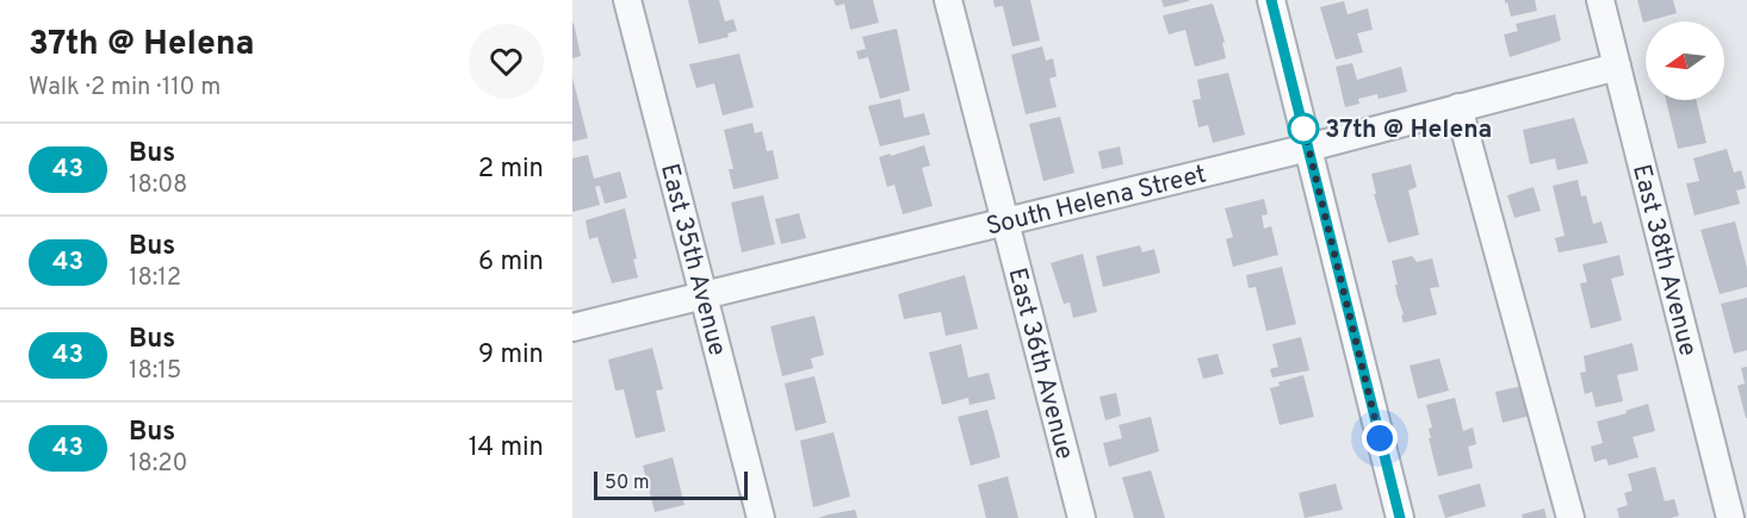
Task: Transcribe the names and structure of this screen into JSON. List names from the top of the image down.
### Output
{
  "streets": {
    "street": [
      "South Helena Street",
      "East 35th Avenue",
      "East 38th Avenue",
      "East 36th Avenue"
    ]
  },
  "crossings": [
    ["South Helena Street", "East 35th Avenue"],
    ["South Helena Street", "East 38th Avenue"],
    ["South Helena Street", "East 36th Avenue"]
  ],
  "places": ["37th @ Helena"],
  "lines": ["bus line 43"],
  "scale_bar": "50 m",
  "north": "left",
  "page": {
    "heading": ["37th @ Helena", "Walk · 2 min · 110 m"],
    "list": [
      {
        "mark": "43",
        "name": "Bus",
        "note": "18:08",
        "value": "2 min"
      },
      {
        "mark": "43",
        "name": "Bus",
        "note": "18:12",
        "value": "6 min"
      },
      {
        "mark": "43",
        "name": "Bus",
        "note": "18:15",
        "value": "9 min"
      },
      {
        "mark": "43",
        "name": "Bus",
        "note": "18:20",
        "value": "14 min"
      }
    ],
    "scale": "50 m"
  }
}
